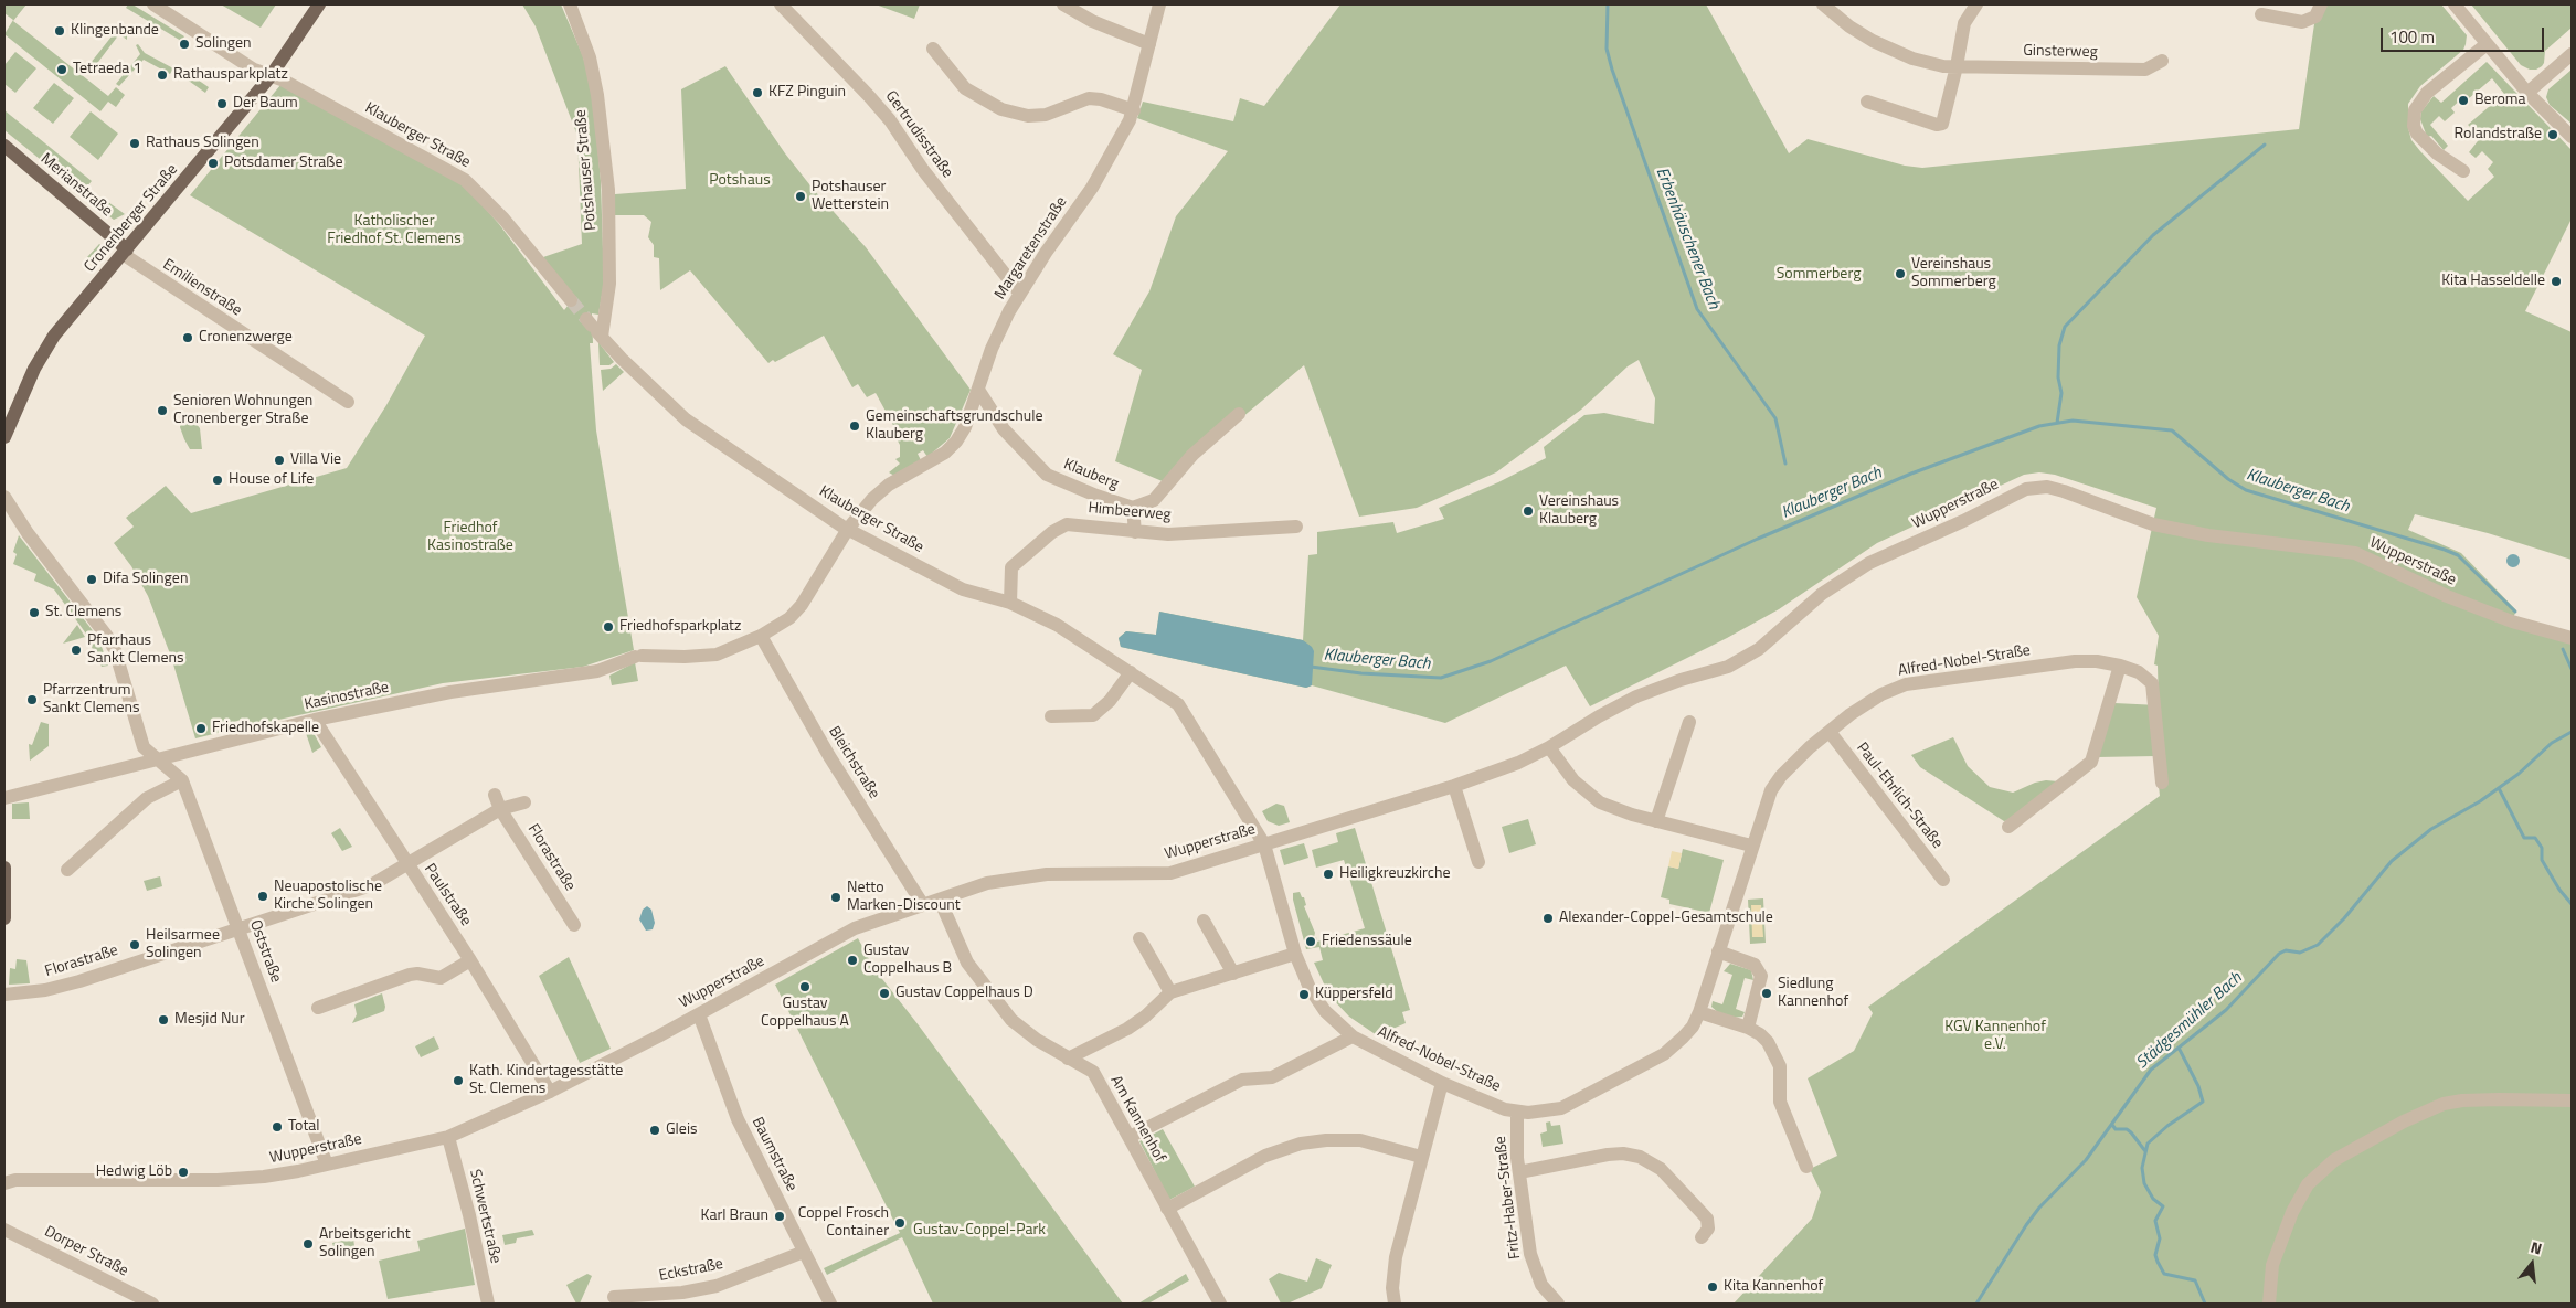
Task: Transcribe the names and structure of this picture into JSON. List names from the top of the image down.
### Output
{
  "streets": {
    "main road": ["Merianstraße", "Cronenberger Straße"],
    "street": [
      "Ginsterweg",
      "Gertrudisstraße",
      "Klauberger Straße",
      "Potshauser Straße",
      "Margaretenstraße",
      "Emilienstraße",
      "Klauberg",
      "Wupperstraße",
      "Himbeerweg",
      "Alfred-Nobel-Straße",
      "Kasinostraße",
      "Bleichstraße",
      "Paul-Ehrlich-Straße",
      "Florastraße",
      "Paulstraße",
      "Oststraße",
      "Am Kannenhof",
      "Baumstraße",
      "Fritz-Haber-Straße",
      "Schwertstraße",
      "Dorper Straße",
      "Eckstraße"
    ]
  },
  "crossings": [
    ["Gertrudisstraße", "Margaretenstraße"],
    ["Klauberger Straße", "Potshauser Straße"],
    ["Klauberger Straße", "Cronenberger Straße"],
    ["Klauberger Straße", "Margaretenstraße"],
    ["Klauberger Straße", "Wupperstraße"],
    ["Klauberger Straße", "Himbeerweg"],
    ["Klauberger Straße", "Alfred-Nobel-Straße"],
    ["Klauberger Straße", "Kasinostraße"],
    ["Merianstraße", "Cronenberger Straße"],
    ["Merianstraße", "Emilienstraße"],
    ["Cronenberger Straße", "Emilienstraße"],
    ["Margaretenstraße", "Klauberg"],
    ["Margaretenstraße", "Kasinostraße"],
    ["Wupperstraße", "Alfred-Nobel-Straße"],
    ["Wupperstraße", "Bleichstraße"],
    ["Wupperstraße", "Paulstraße"],
    ["Wupperstraße", "Oststraße"],
    ["Wupperstraße", "Am Kannenhof"],
    ["Wupperstraße", "Baumstraße"],
    ["Wupperstraße", "Schwertstraße"],
    ["Alfred-Nobel-Straße", "Paul-Ehrlich-Straße"],
    ["Alfred-Nobel-Straße", "Fritz-Haber-Straße"],
    ["Kasinostraße", "Bleichstraße"],
    ["Kasinostraße", "Paulstraße"],
    ["Florastraße", "Paulstraße"],
    ["Florastraße", "Oststraße"],
    ["Baumstraße", "Eckstraße"]
  ],
  "water": ["Erbenhäuschener Bach", "Klauberger Bach", "Städgesmühler Bach"],
  "parks": [
    "Potshaus",
    "Katholischer Friedhof St. Clemens",
    "Sommerberg",
    "Friedhof Kasinostraße",
    "KGV Kannenhof e.V.",
    "Gustav-Coppel-Park"
  ],
  "places": [
    "Klingenbande",
    "Solingen",
    "Tetraeda 1",
    "Rathausparkplatz",
    "KFZ Pinguin",
    "Beroma",
    "Der Baum",
    "Rolandstraße",
    "Rathaus Solingen",
    "Potsdamer Straße",
    "Potshauser Wetterstein",
    "Vereinshaus Sommerberg",
    "Kita Hasseldelle",
    "Cronenzwerge",
    "Senioren Wohnungen Cronenberger Straße",
    "Gemeinschaftsgrundschule Klauberg",
    "Villa Vie",
    "House of Life",
    "Vereinshaus Klauberg",
    "Difa Solingen",
    "St. Clemens",
    "Friedhofsparkplatz",
    "Pfarrhaus Sankt Clemens",
    "Pfarrzentrum Sankt Clemens",
    "Friedhofskapelle",
    "Heiligkreuzkirche",
    "Neuapostolische Kirche Solingen",
    "Netto Marken-Discount",
    "Alexander-Coppel-Gesamtschule",
    "Friedenssäule",
    "Heilsarmee Solingen",
    "Gustav Coppelhaus B",
    "Gustav Coppelhaus A",
    "Gustav Coppelhaus D",
    "Siedlung Kannenhof",
    "Küppersfeld",
    "Mesjid Nur",
    "Kath. Kindertagesstätte St. Clemens",
    "Total",
    "Gleis",
    "Hedwig Löb",
    "Karl Braun",
    "Coppel Frosch Container",
    "Arbeitsgericht Solingen",
    "Kita Kannenhof"
  ],
  "scale_bar": "100 m",
  "north": "top"
}
